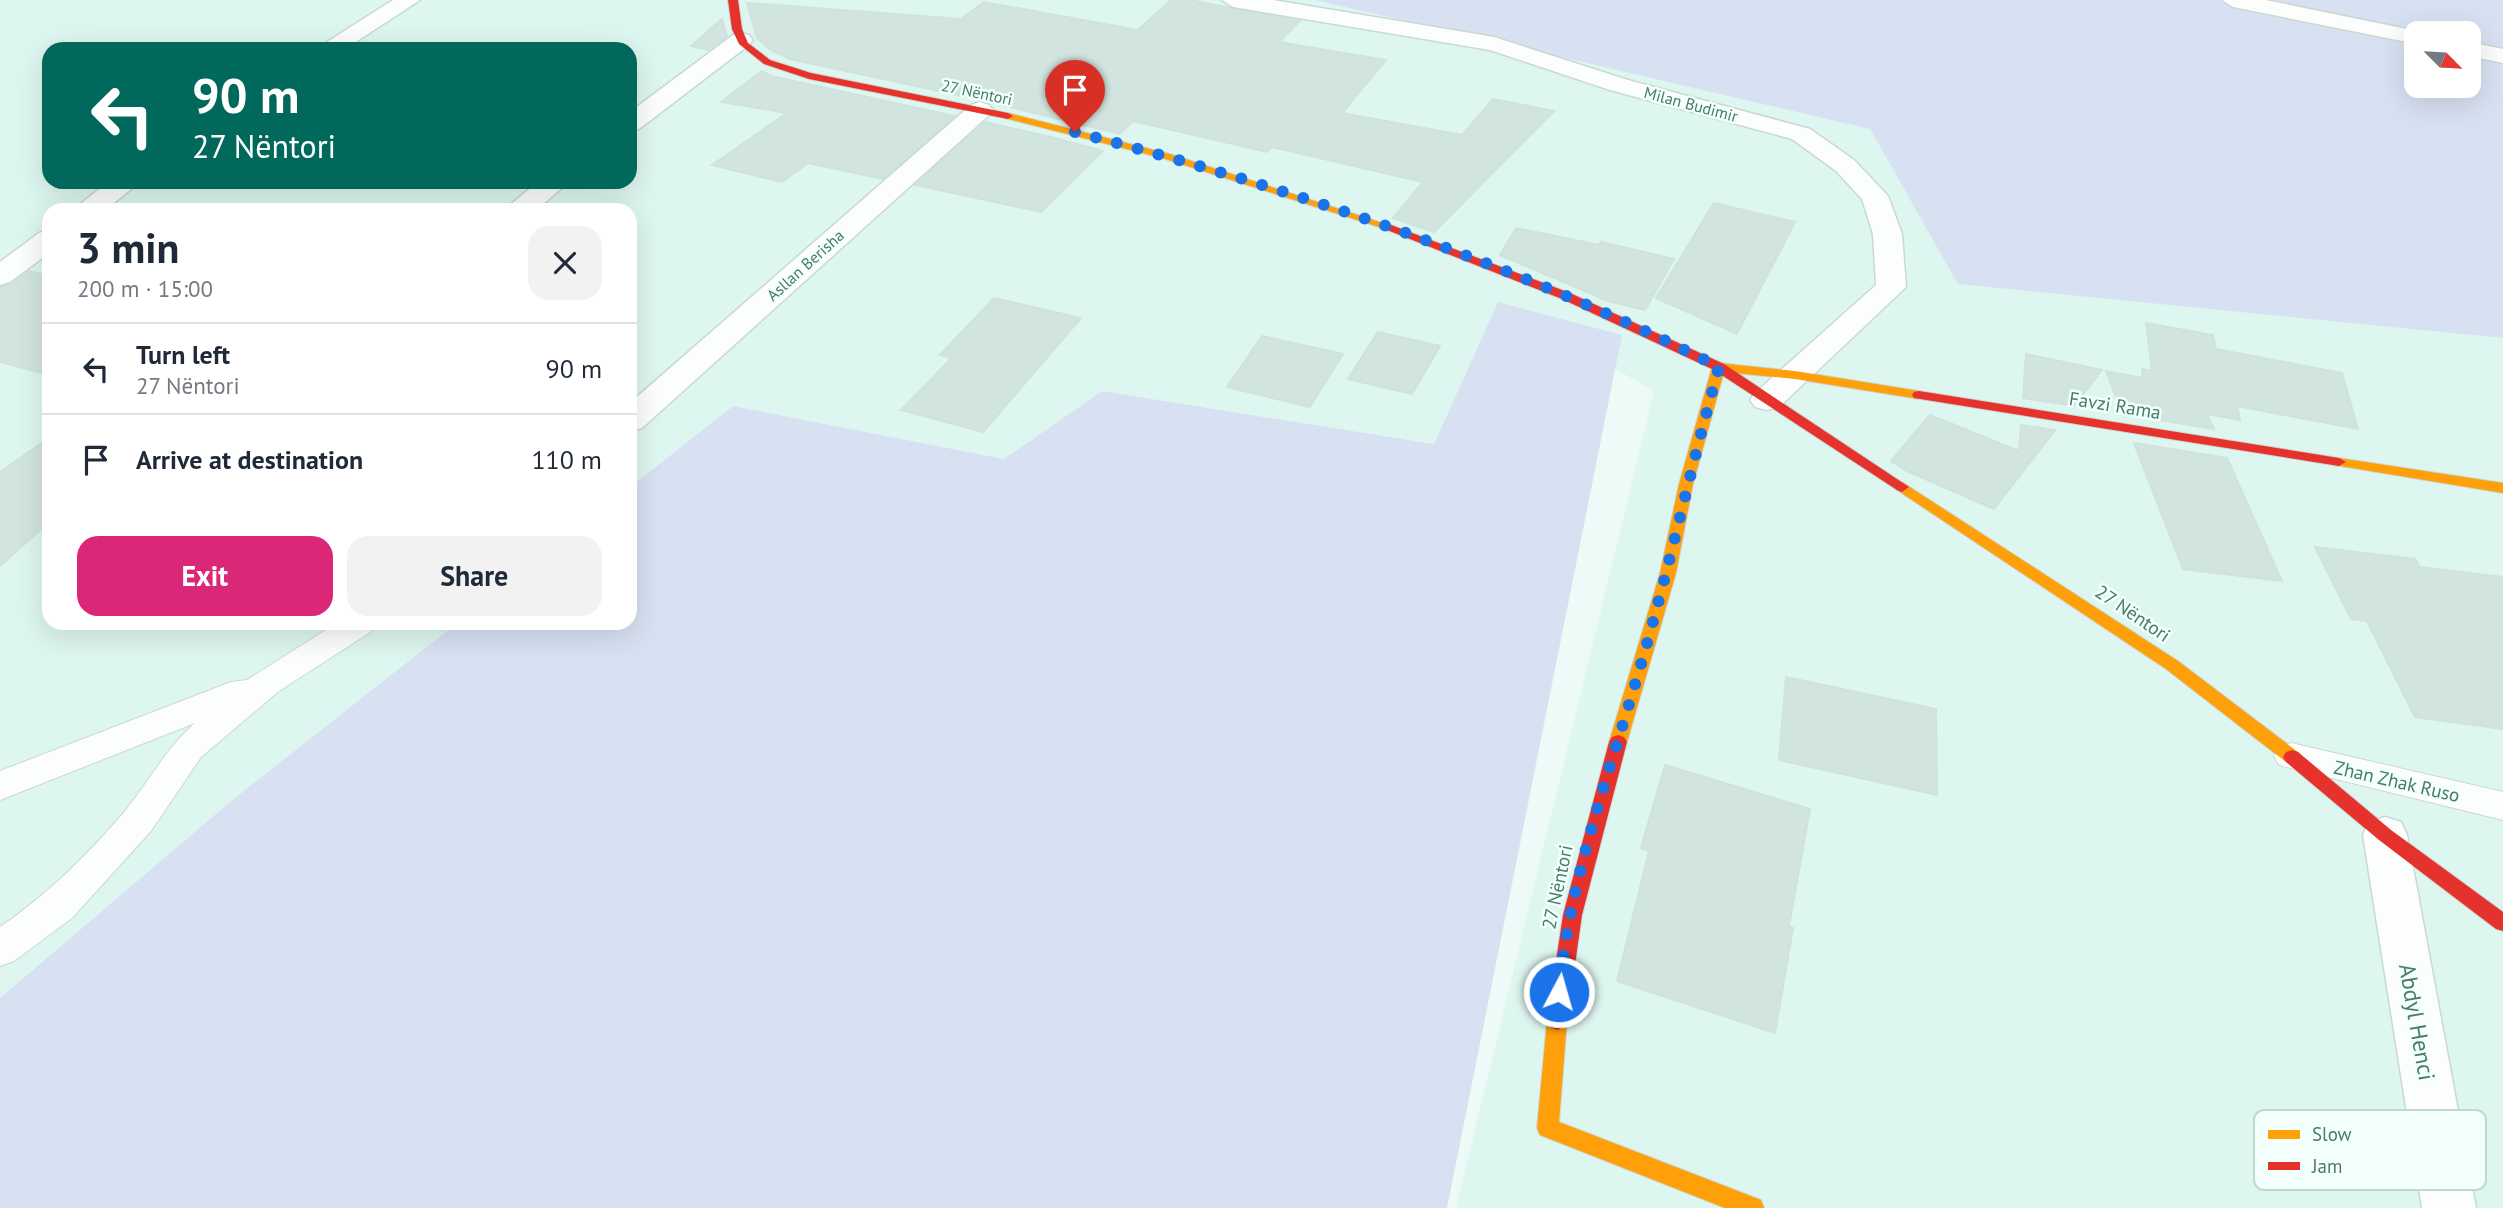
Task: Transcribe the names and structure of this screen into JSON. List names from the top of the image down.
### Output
{
  "streets": {
    "street": [
      "27 Nëntori",
      "Milan Budimir",
      "Asllan Berisha",
      "Favzi Rama",
      "Abdyl Henci"
    ],
    "lane": ["Zhan Zhak Ruso"]
  },
  "crossings": [
    ["27 Nëntori", "Milan Budimir"],
    ["27 Nëntori", "Asllan Berisha"],
    ["27 Nëntori", "Favzi Rama"],
    ["27 Nëntori", "Zhan Zhak Ruso"],
    ["27 Nëntori", "Abdyl Henci"],
    ["Milan Budimir", "Favzi Rama"]
  ],
  "legend": ["Slow", "Jam"],
  "north": "bottom right",
  "page": {
    "turn": ["90 m", "27 Nëntori"],
    "heading": ["3 min", "200 m · 15:00"],
    "list": [
      {
        "name": "Turn left",
        "note": "27 Nëntori",
        "value": "90 m"
      },
      {
        "name": "Arrive at destination",
        "value": "110 m"
      }
    ],
    "buttons": ["Exit", "Share"]
  }
}
